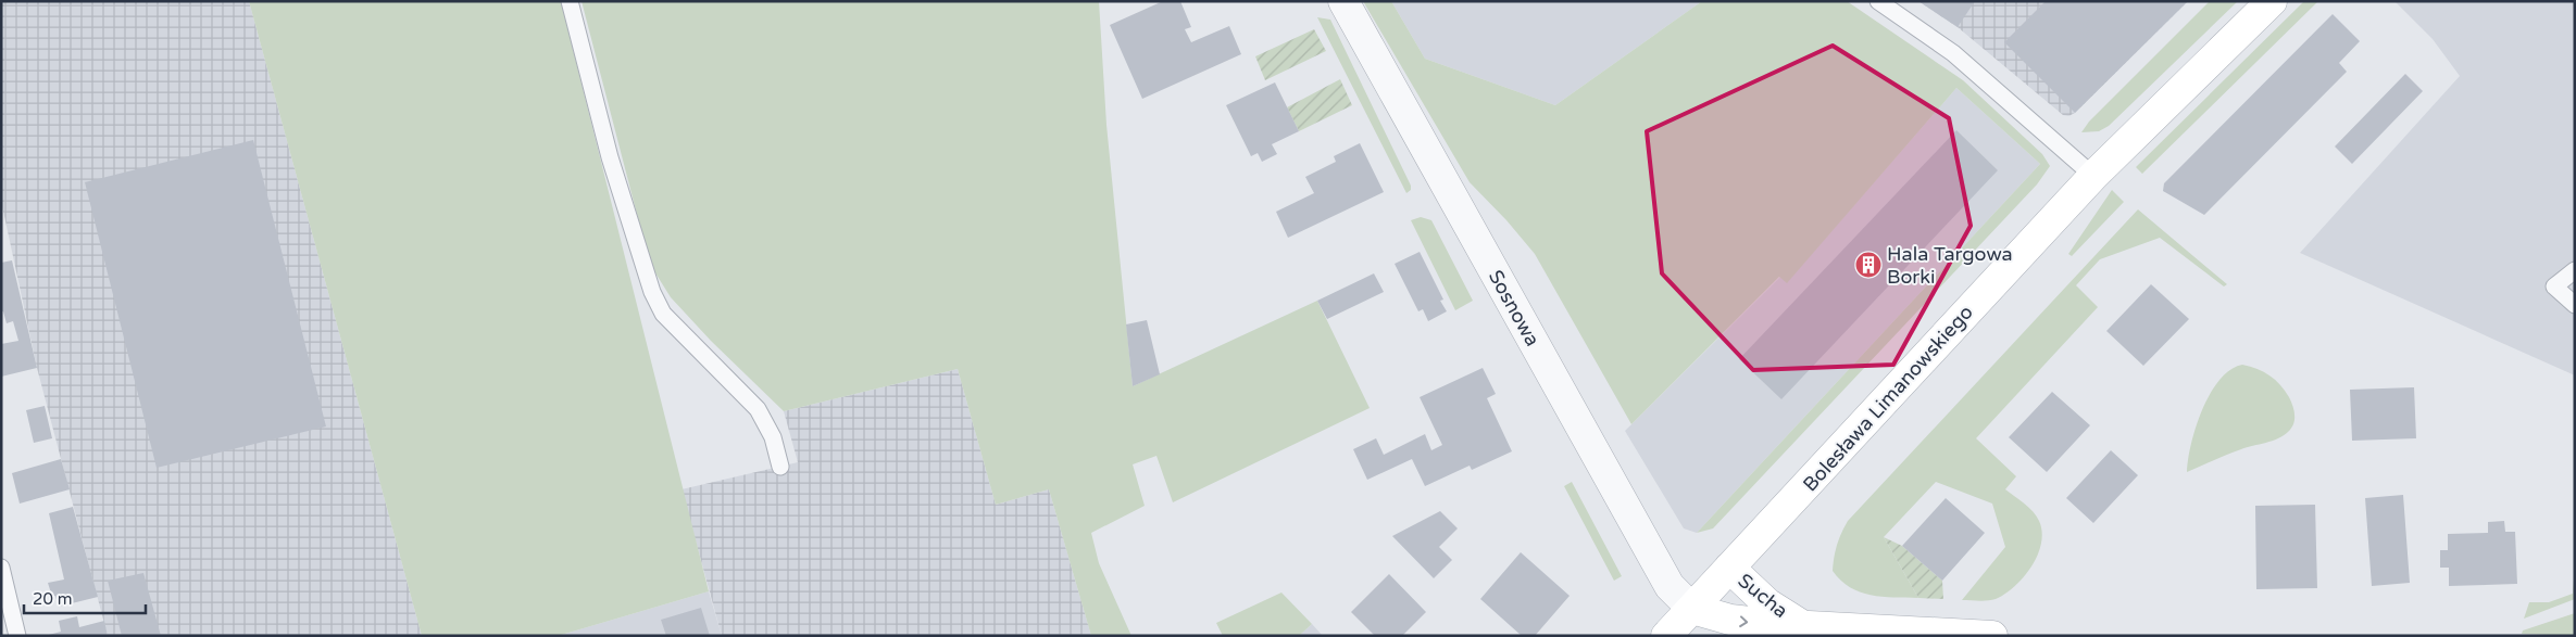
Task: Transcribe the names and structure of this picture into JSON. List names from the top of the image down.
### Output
{
  "streets": {
    "street": ["Sosnowa", "Bolesława Limanowskiego", "Sucha"]
  },
  "crossings": [
    ["Sosnowa", "Bolesława Limanowskiego"],
    ["Bolesława Limanowskiego", "Sucha"]
  ],
  "places": {
    "building": ["Hala Targowa Borki"]
  },
  "scale_bar": "20 m"
}
